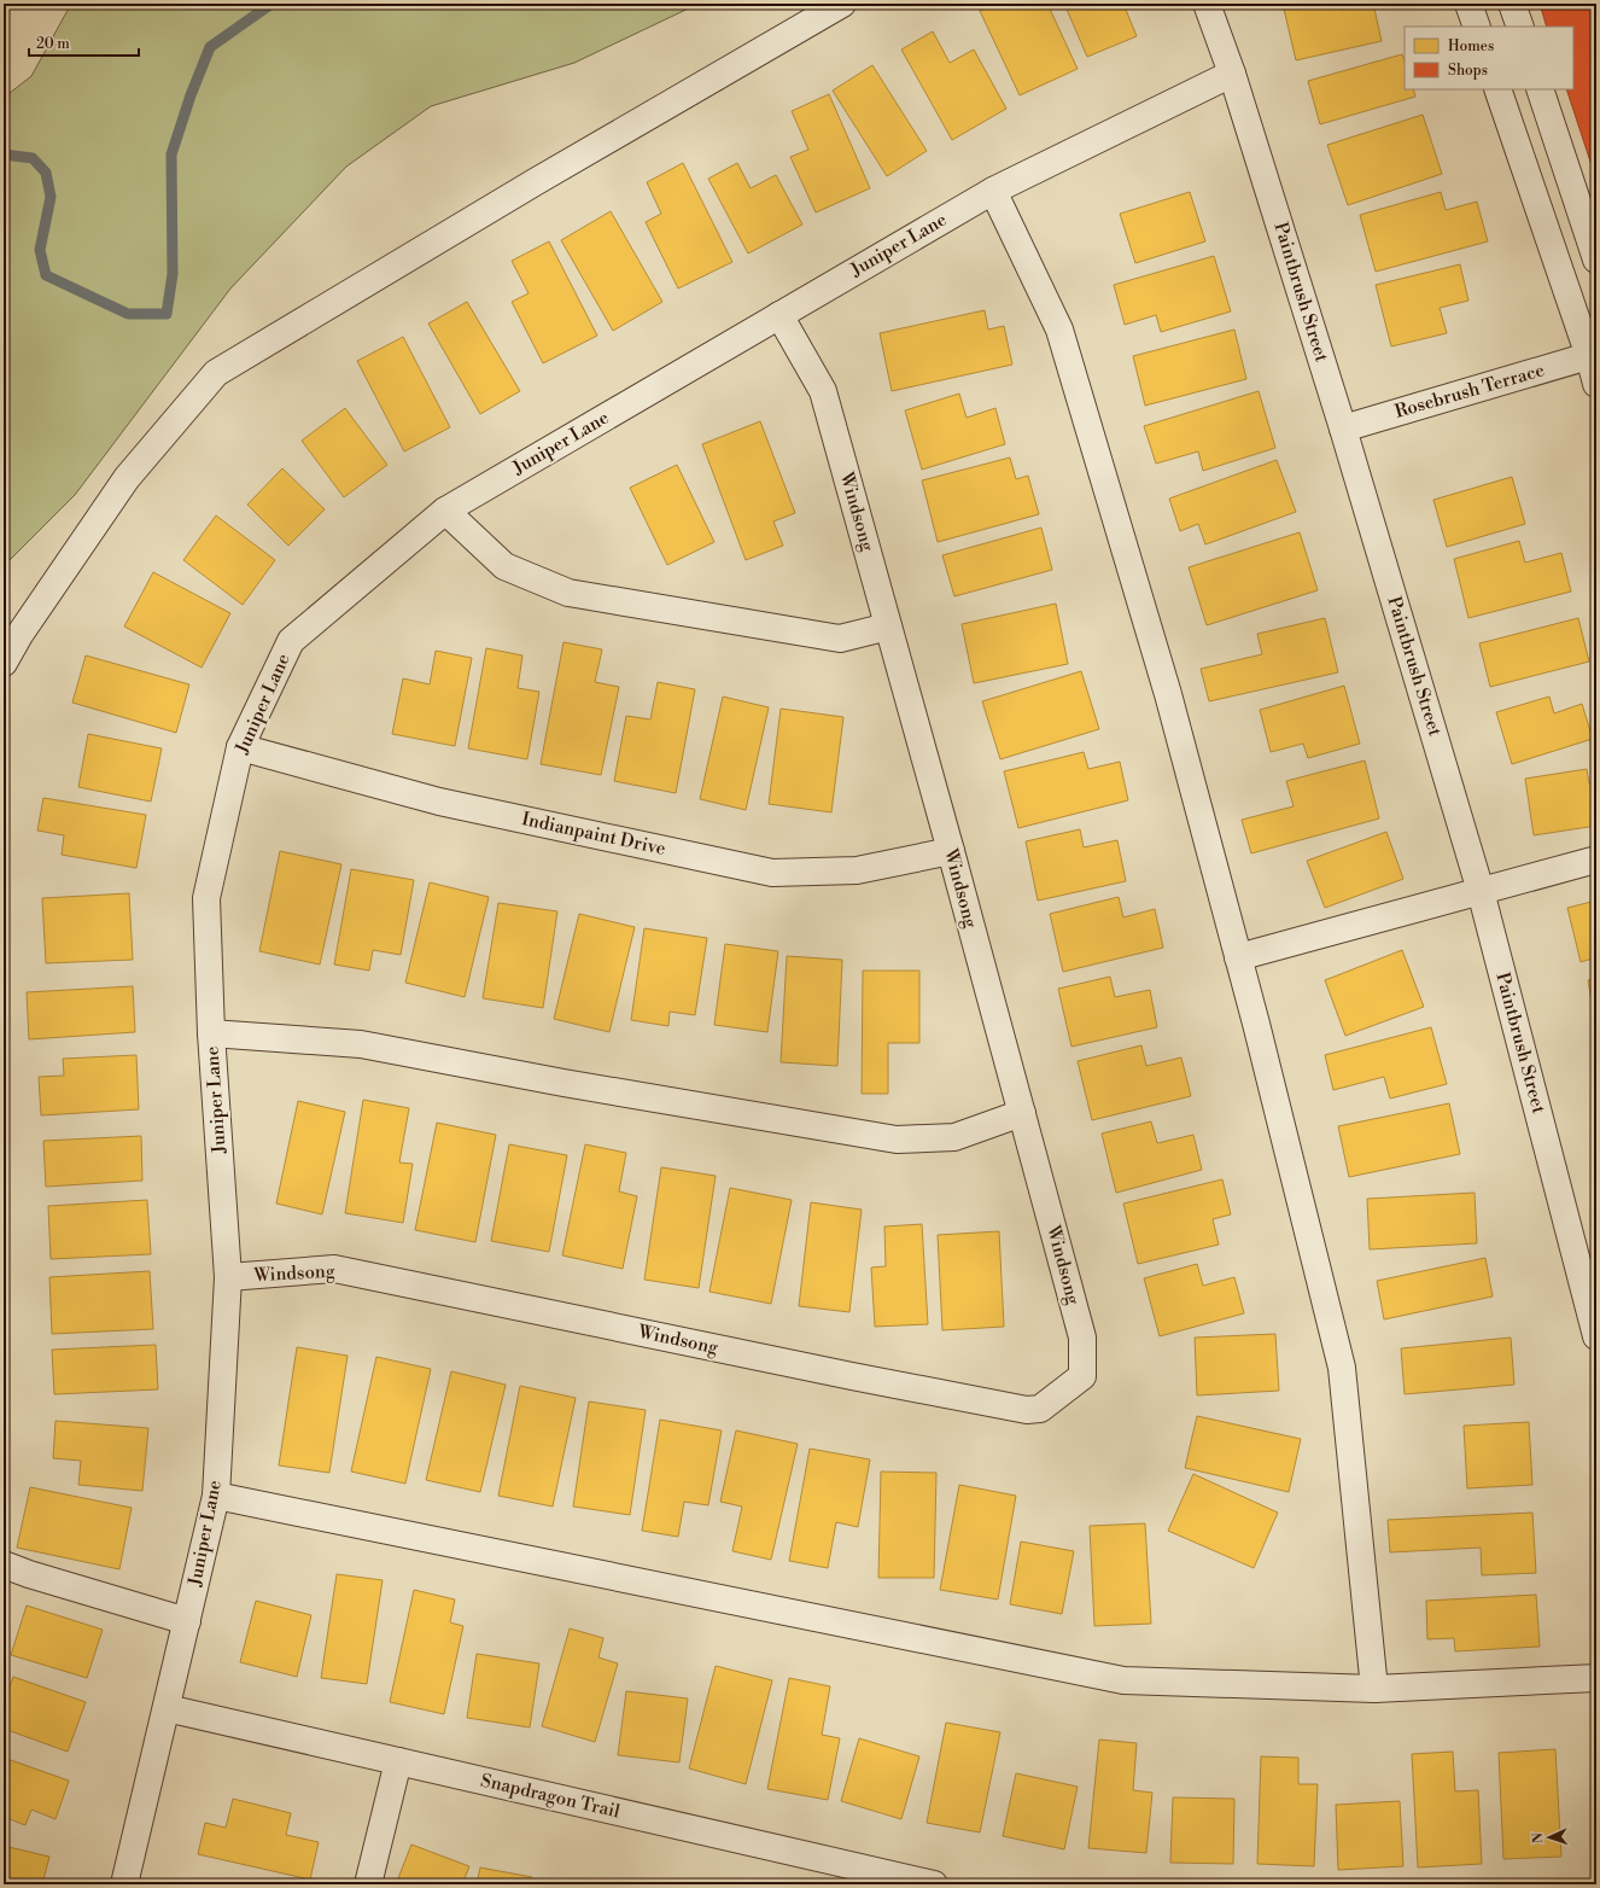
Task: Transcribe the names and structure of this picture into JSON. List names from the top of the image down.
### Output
{
  "streets": {
    "street": [
      "Juniper Lane",
      "Paintbrush Street",
      "Rosebrush Terrace",
      "Windsong",
      "Indianpaint Drive",
      "Snapdragon Trail"
    ]
  },
  "crossings": [
    ["Juniper Lane", "Paintbrush Street"],
    ["Juniper Lane", "Windsong"],
    ["Juniper Lane", "Indianpaint Drive"],
    ["Juniper Lane", "Snapdragon Trail"],
    ["Paintbrush Street", "Rosebrush Terrace"],
    ["Windsong", "Indianpaint Drive"]
  ],
  "legend": ["Homes", "Shops"],
  "scale_bar": "20 m",
  "north": "left"
}
